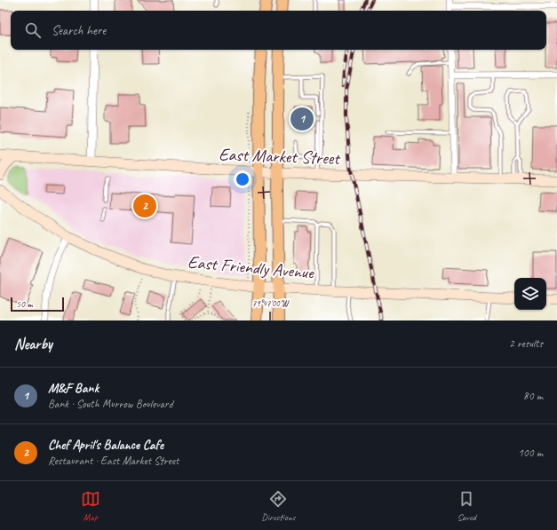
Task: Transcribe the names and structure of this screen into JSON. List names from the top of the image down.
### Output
{
  "streets": {
    "main road": ["East Market Street", "East Friendly Avenue"]
  },
  "scale_bar": "50 m",
  "page": {
    "search": "Search here",
    "pins": ["1", "2"],
    "scale": "50 m",
    "heading": ["Nearby", "2 results"],
    "list": [
      {
        "mark": "1",
        "name": "M&F Bank",
        "note": "Bank · South Murrow Boulevard",
        "value": "80 m"
      },
      {
        "mark": "2",
        "name": "Chef April's Balance Cafe",
        "note": "Restaurant · East Market Street",
        "value": "100 m"
      }
    ],
    "nav": ["Map", "Directions", "Saved"]
  },
  "coordinates": ["79°47'00\"W"]
}
